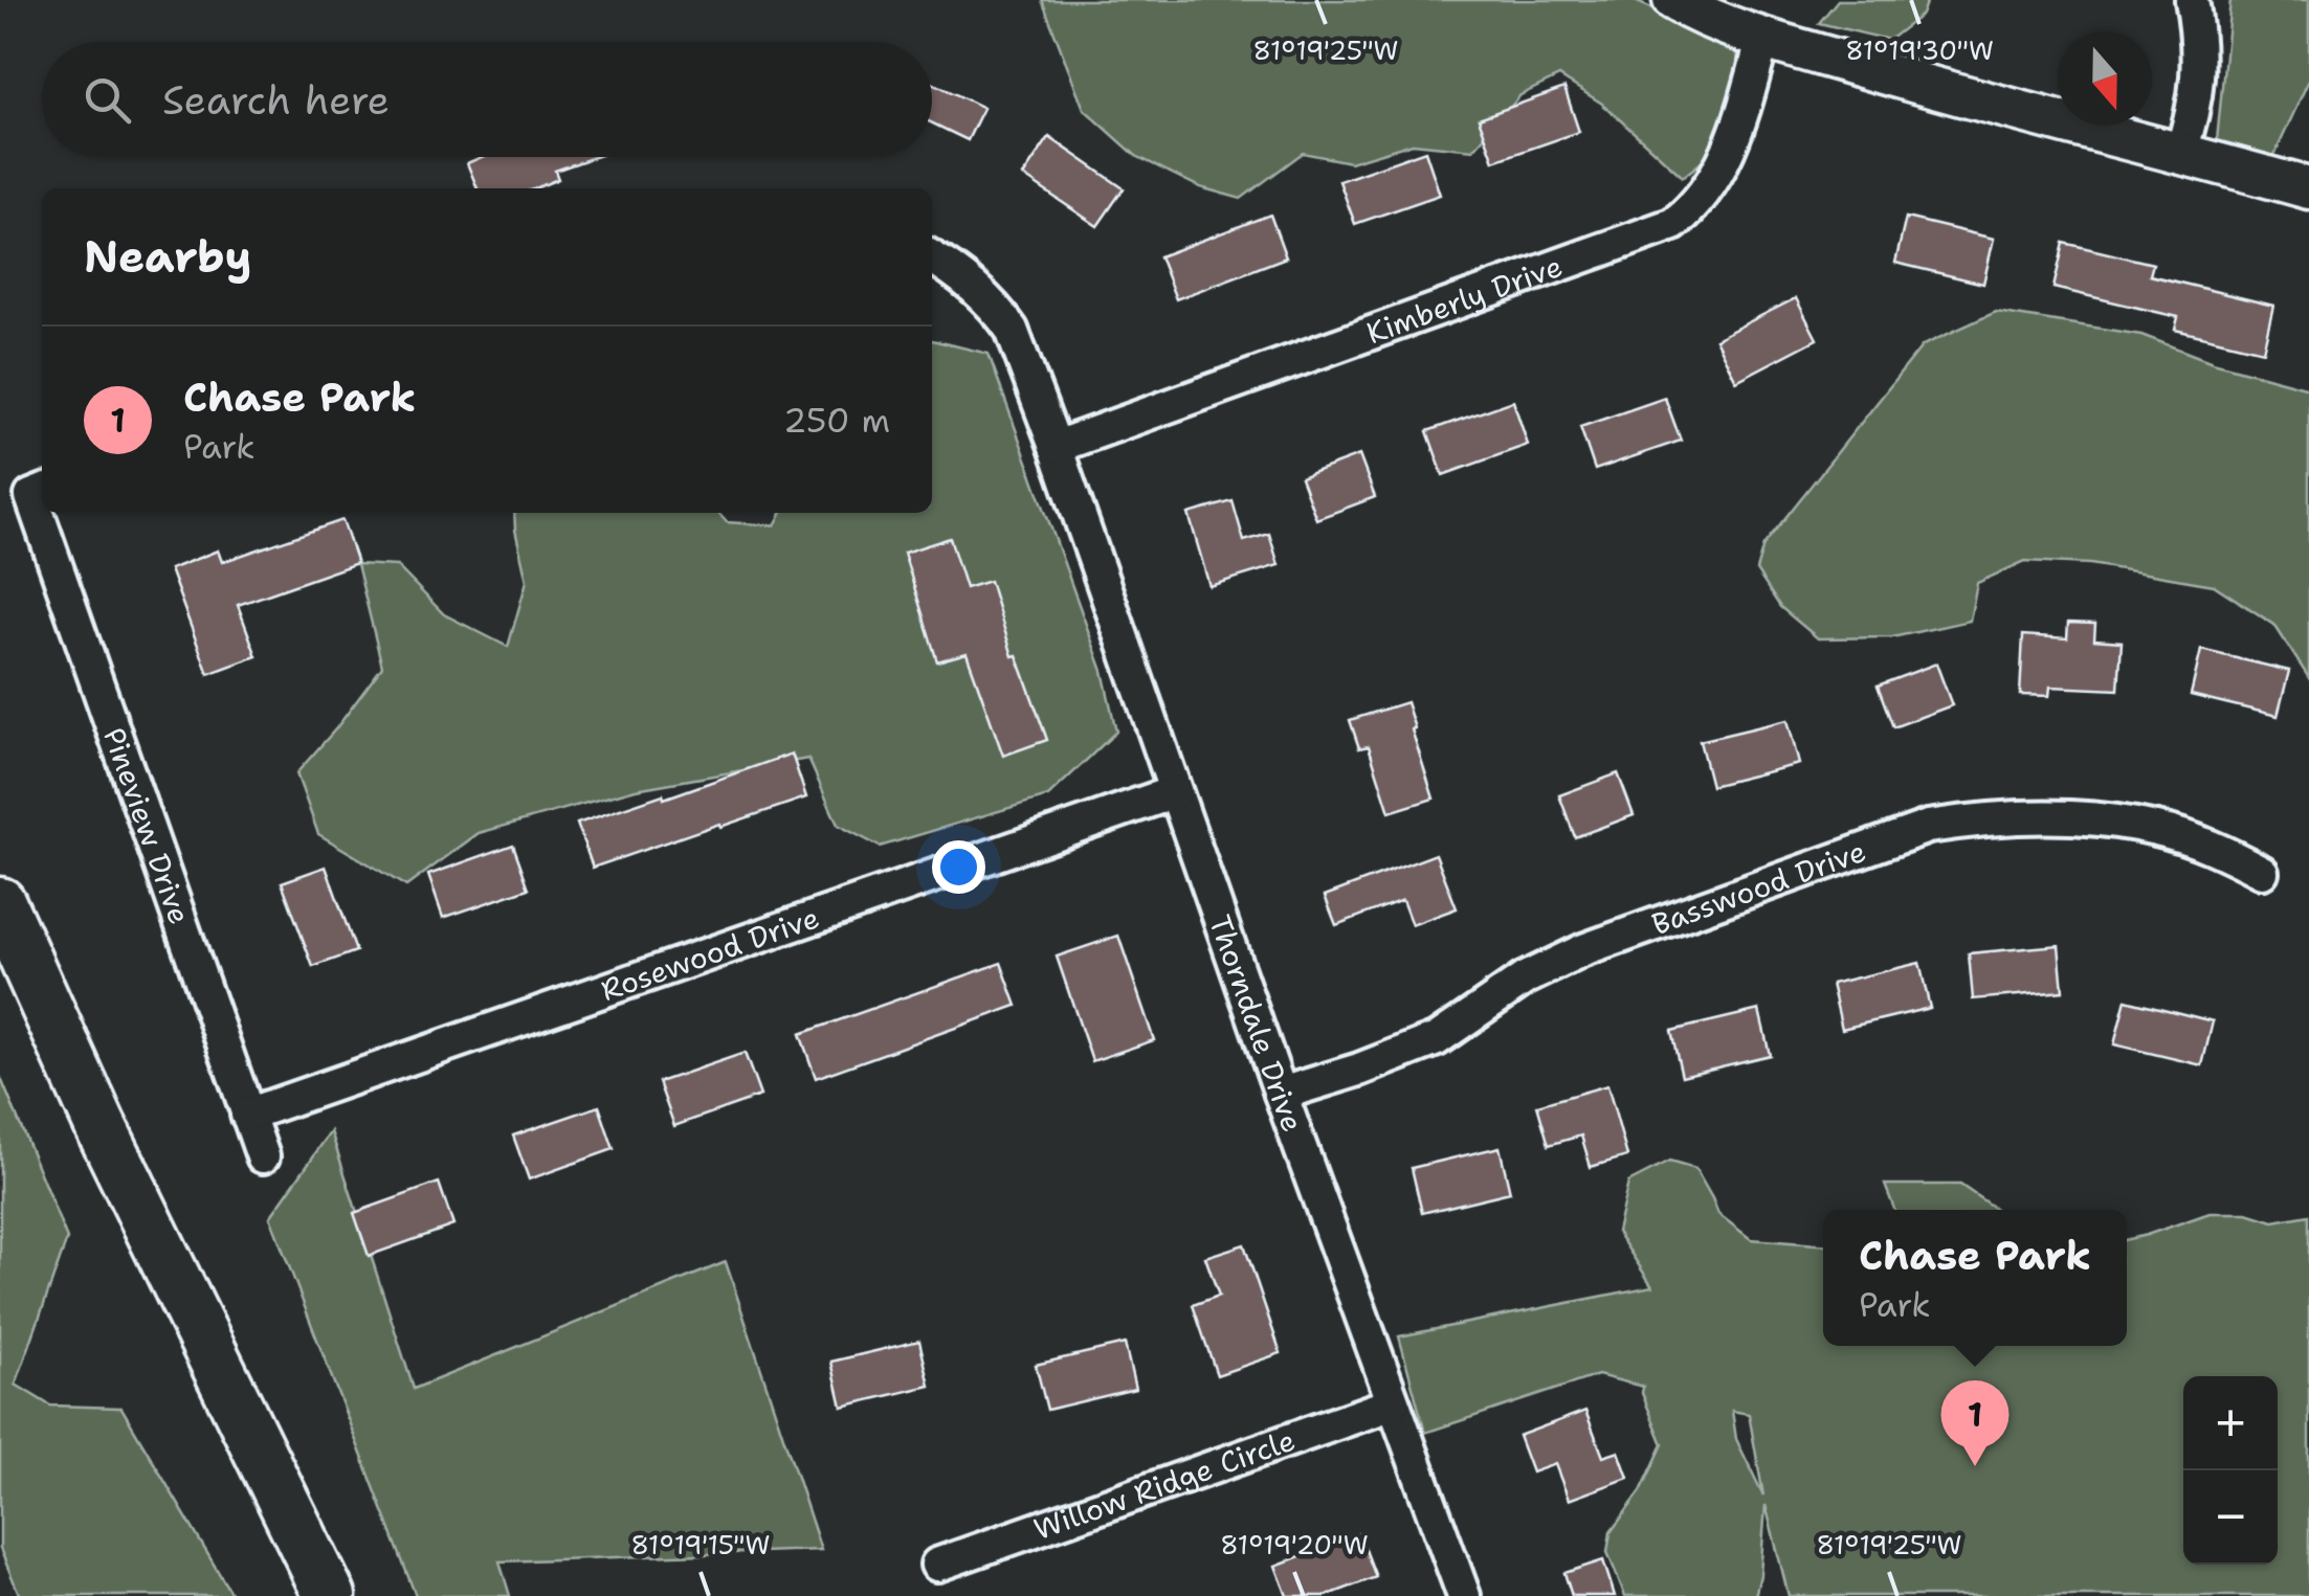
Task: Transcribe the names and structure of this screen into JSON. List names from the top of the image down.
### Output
{
  "streets": {
    "street": [
      "Kimberly Drive",
      "Pineview Drive",
      "Basswood Drive",
      "Rosewood Drive",
      "Thorndale Drive",
      "Willow Ridge Circle"
    ]
  },
  "crossings": [
    ["Kimberly Drive", "Thorndale Drive"],
    ["Pineview Drive", "Rosewood Drive"],
    ["Basswood Drive", "Thorndale Drive"],
    ["Rosewood Drive", "Thorndale Drive"],
    ["Thorndale Drive", "Willow Ridge Circle"]
  ],
  "north": "bottom",
  "page": {
    "search": "Search here",
    "heading": "Nearby",
    "list": [
      {
        "mark": "1",
        "name": "Chase Park",
        "note": "Park",
        "value": "250 m"
      }
    ],
    "popup": ["Chase Park", "Park"],
    "map_buttons": ["+", "−"],
    "pins": "1"
  },
  "coordinates": [
    "81°19'25\"W",
    "81°19'30\"W",
    "81°19'15\"W",
    "81°19'20\"W"
  ]
}
